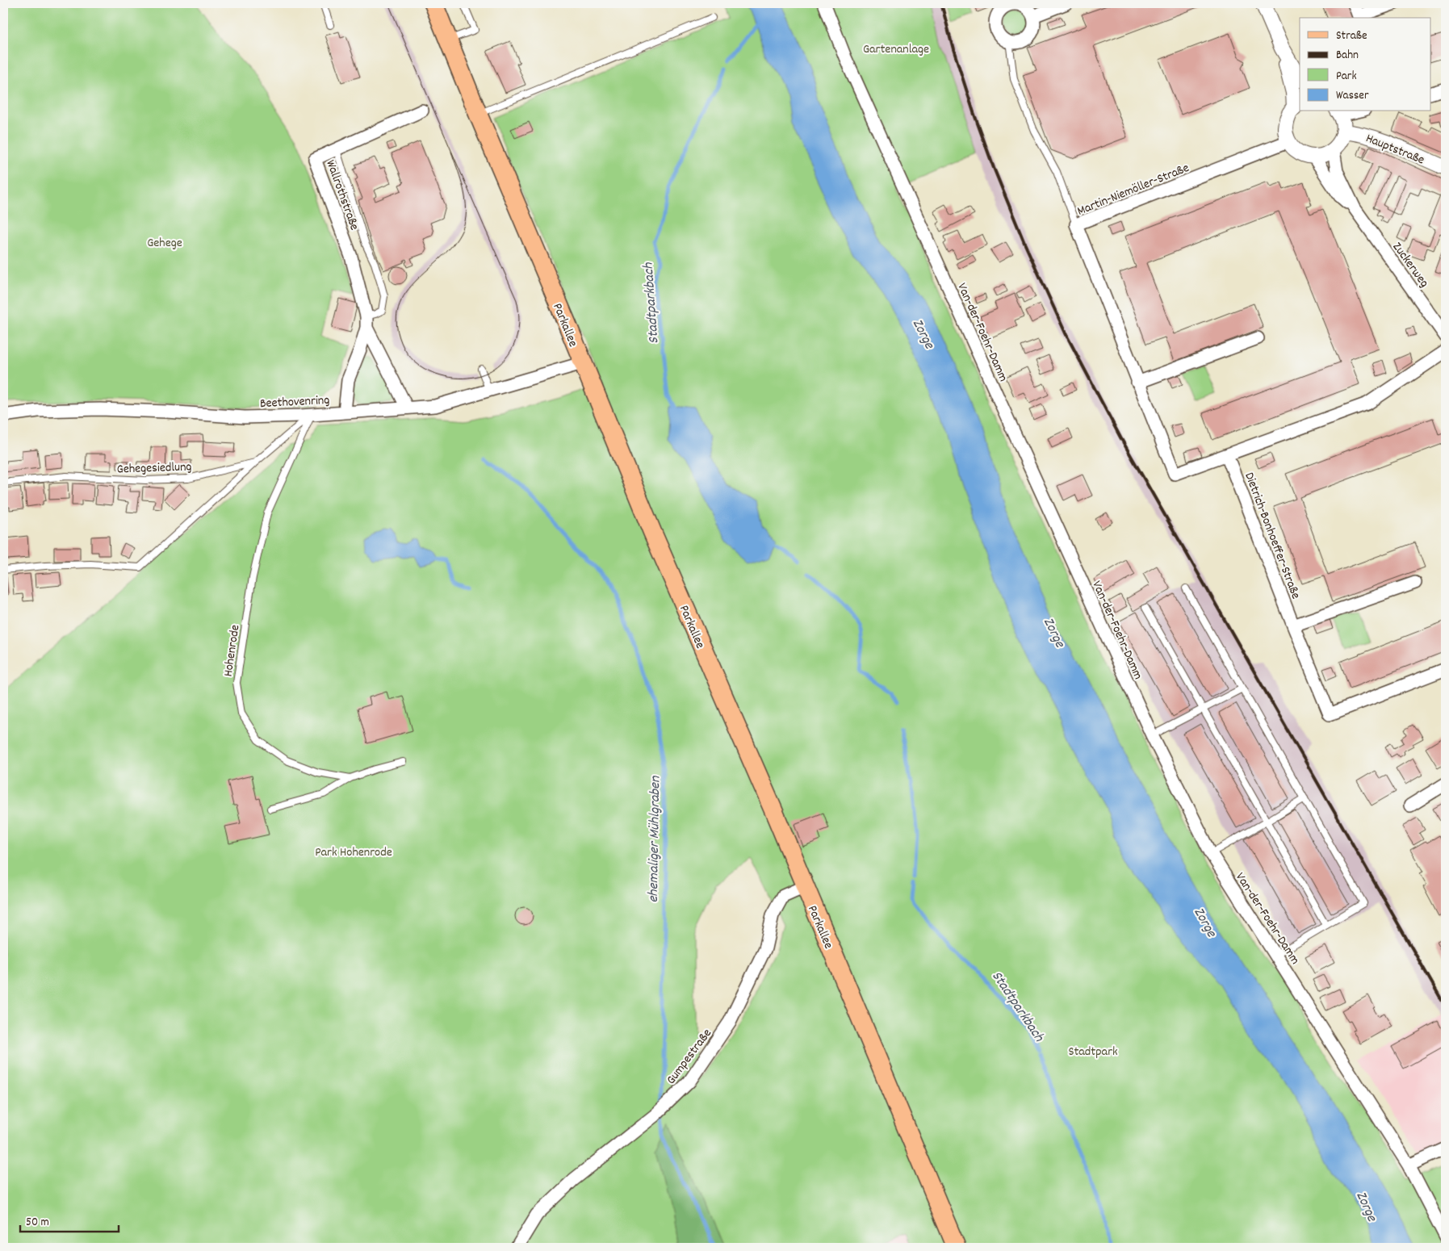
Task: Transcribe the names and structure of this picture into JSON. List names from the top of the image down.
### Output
{
  "streets": {
    "main road": ["Parkallee"],
    "street": [
      "Hauptstraße",
      "Martin-Niemöller-Straße",
      "Wallrothstraße",
      "Zuckerweg",
      "Van-der-Foehr-Damm",
      "Beethovenring",
      "Dietrich-Bonhoeffer-Straße",
      "Gumpestraße"
    ],
    "lane": ["Gehegesiedlung", "Hohenrode"]
  },
  "crossings": [
    ["Martin-Niemöller-Straße", "Dietrich-Bonhoeffer-Straße"],
    ["Wallrothstraße", "Beethovenring"],
    ["Parkallee", "Beethovenring"],
    ["Parkallee", "Gumpestraße"],
    ["Beethovenring", "Gehegesiedlung"],
    ["Beethovenring", "Hohenrode"],
    ["Gehegesiedlung", "Hohenrode"]
  ],
  "water": ["Stadtparkbach", "Zorge", "ehemaliger Mühlgraben"],
  "parks": [
    "Gartenanlage",
    "Gehege",
    "Park Hohenrode",
    "Stadtpark"
  ],
  "legend": [
    "Straße",
    "Bahn",
    "Park",
    "Wasser"
  ],
  "scale_bar": "50 m"
}
